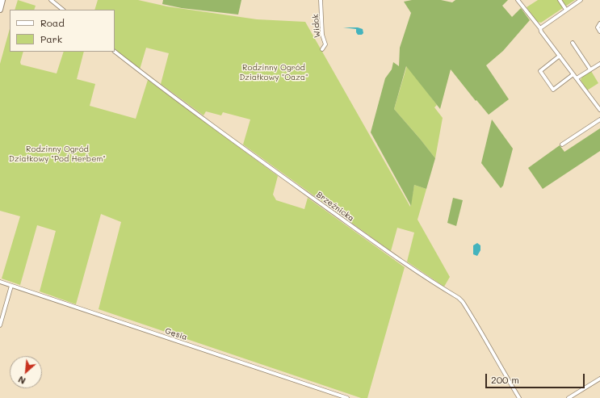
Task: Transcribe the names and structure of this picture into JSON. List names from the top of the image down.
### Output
{
  "streets": {
    "street": ["Widok", "Brzeźnicka", "Gęsia"]
  },
  "parks": ["Rodzinny Ogród Działkowy \"Oaza\"", "Rodzinny Ogród Działkowy \"Pod Herbem\""],
  "legend": ["Road", "Park"],
  "scale_bar": "200 m",
  "north": "bottom left"
}
